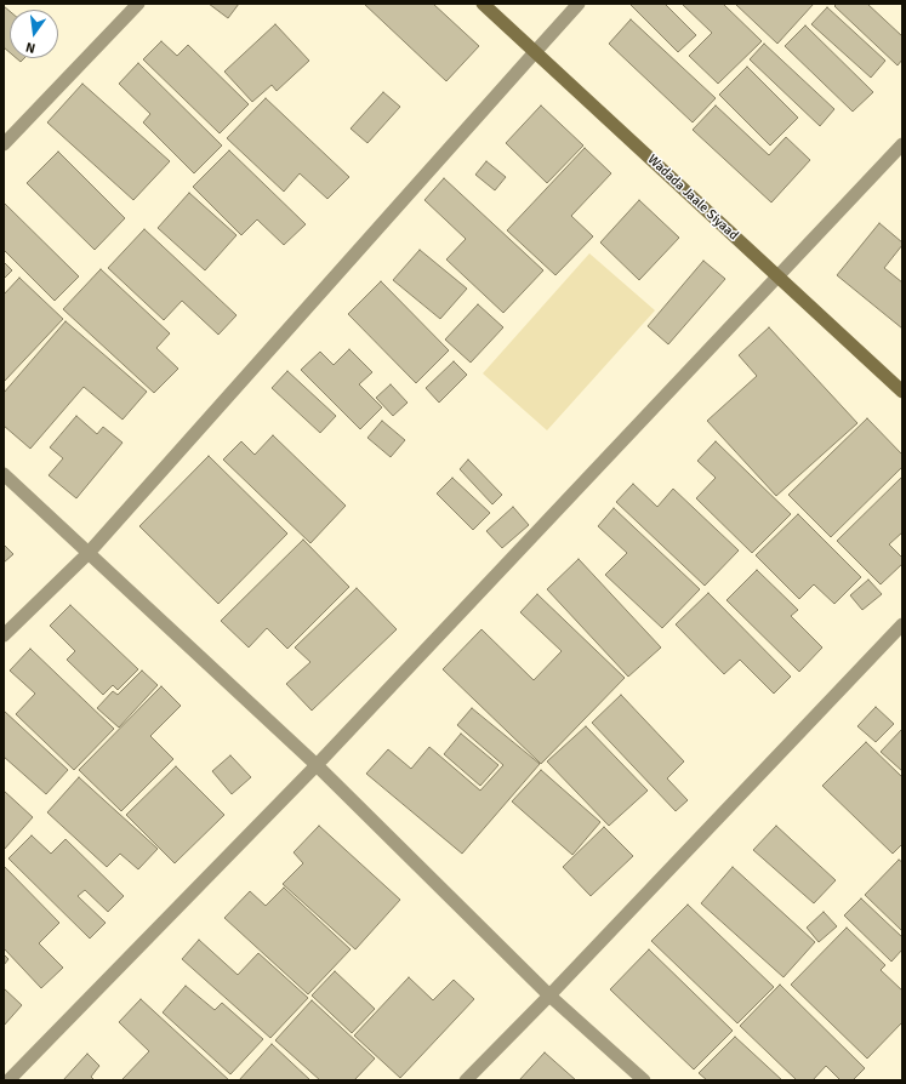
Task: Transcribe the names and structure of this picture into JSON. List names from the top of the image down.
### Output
{
  "streets": {
    "main road": ["Wadada Jaale Siyaad"]
  },
  "north": "bottom"
}
